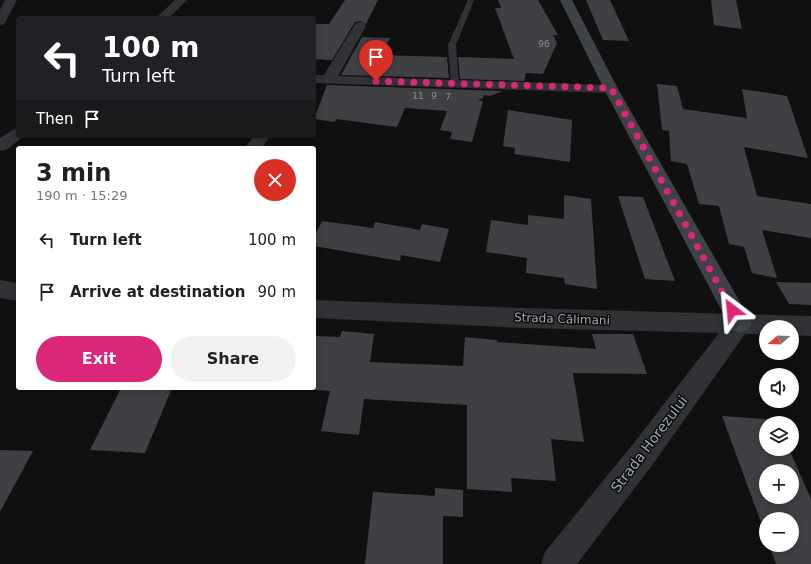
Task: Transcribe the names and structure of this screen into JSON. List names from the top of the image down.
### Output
{
  "streets": {
    "street": ["Strada Călimani", "Strada Horezului"]
  },
  "crossings": [
    ["Strada Călimani", "Strada Horezului"]
  ],
  "house_numbers": [
    "96",
    "11",
    "9",
    "7"
  ],
  "north": "left",
  "page": {
    "turn": ["100 m", "Turn left"],
    "then": "Then",
    "heading": ["3 min", "190 m · 15:29"],
    "list": [
      {
        "name": "Turn left",
        "value": "100 m"
      },
      {
        "name": "Arrive at destination",
        "value": "90 m"
      }
    ],
    "map_buttons": ["+", "−"],
    "buttons": ["Exit", "Share"]
  }
}
